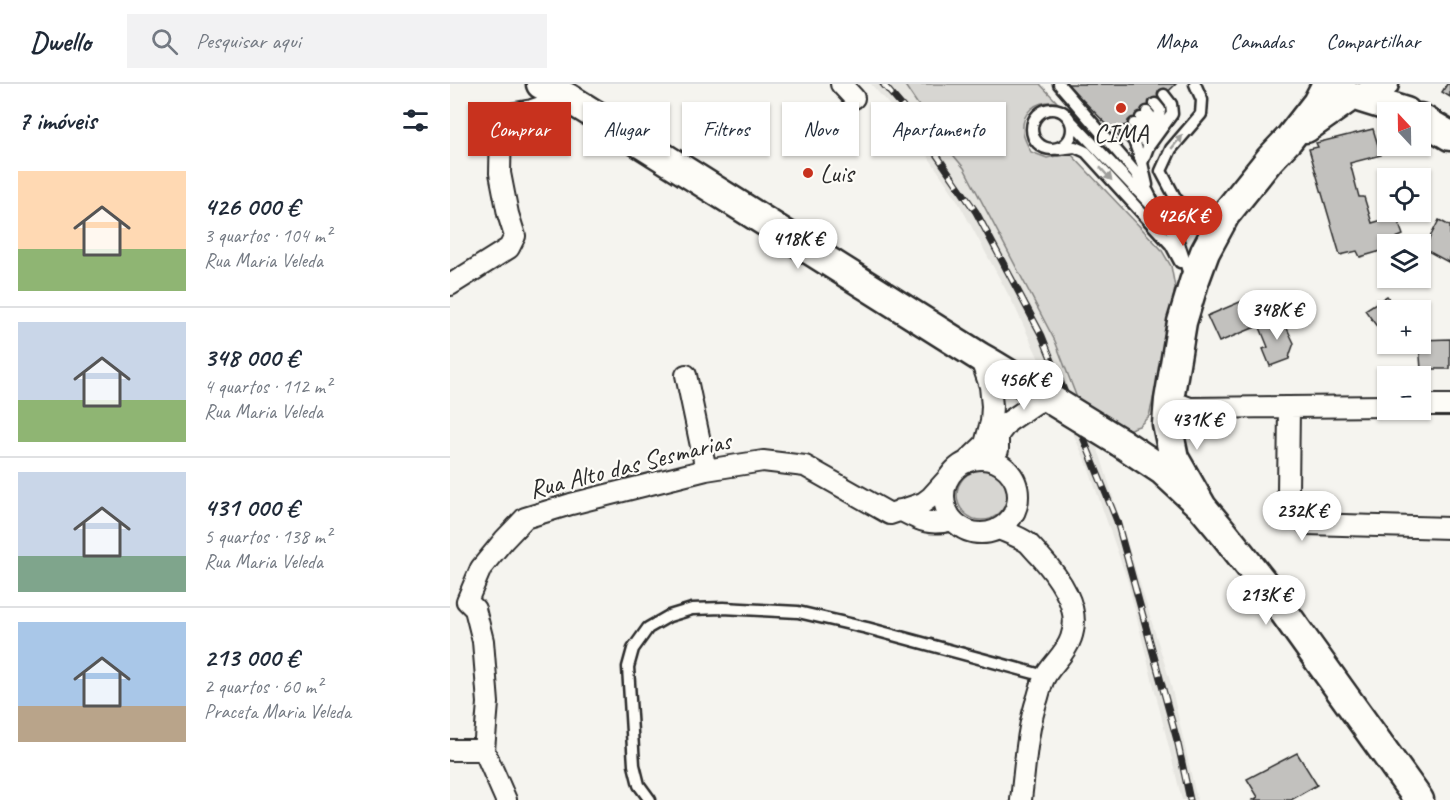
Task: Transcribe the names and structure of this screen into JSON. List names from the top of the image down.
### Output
{
  "streets": {
    "street": ["Rua Alto das Sesmarias"]
  },
  "places": ["CIMA", "Luis"],
  "north": "top",
  "page": {
    "header": "Dwello",
    "search": "Pesquisar aqui",
    "nav": ["Mapa", "Camadas", "Compartilhar"],
    "heading": "7 imóveis",
    "map_buttons": ["+", "−"],
    "chip": [
      "Comprar",
      "Alugar",
      "Filtros",
      "Novo",
      "Apartamento"
    ],
    "list": [
      {
        "name": "426 000 €",
        "note": "3 quartos · 104 m² · Rua Maria Veleda"
      },
      {
        "name": "348 000 €",
        "note": "4 quartos · 112 m² · Rua Maria Veleda"
      },
      {
        "name": "431 000 €",
        "note": "5 quartos · 138 m² · Rua Maria Veleda"
      },
      {
        "name": "213 000 €",
        "note": "2 quartos · 60 m² · Praceta Maria Veleda"
      }
    ],
    "price": [
      "426K €",
      "418K €",
      "348K €",
      "456K €",
      "431K €",
      "232K €",
      "213K €"
    ]
  }
}
